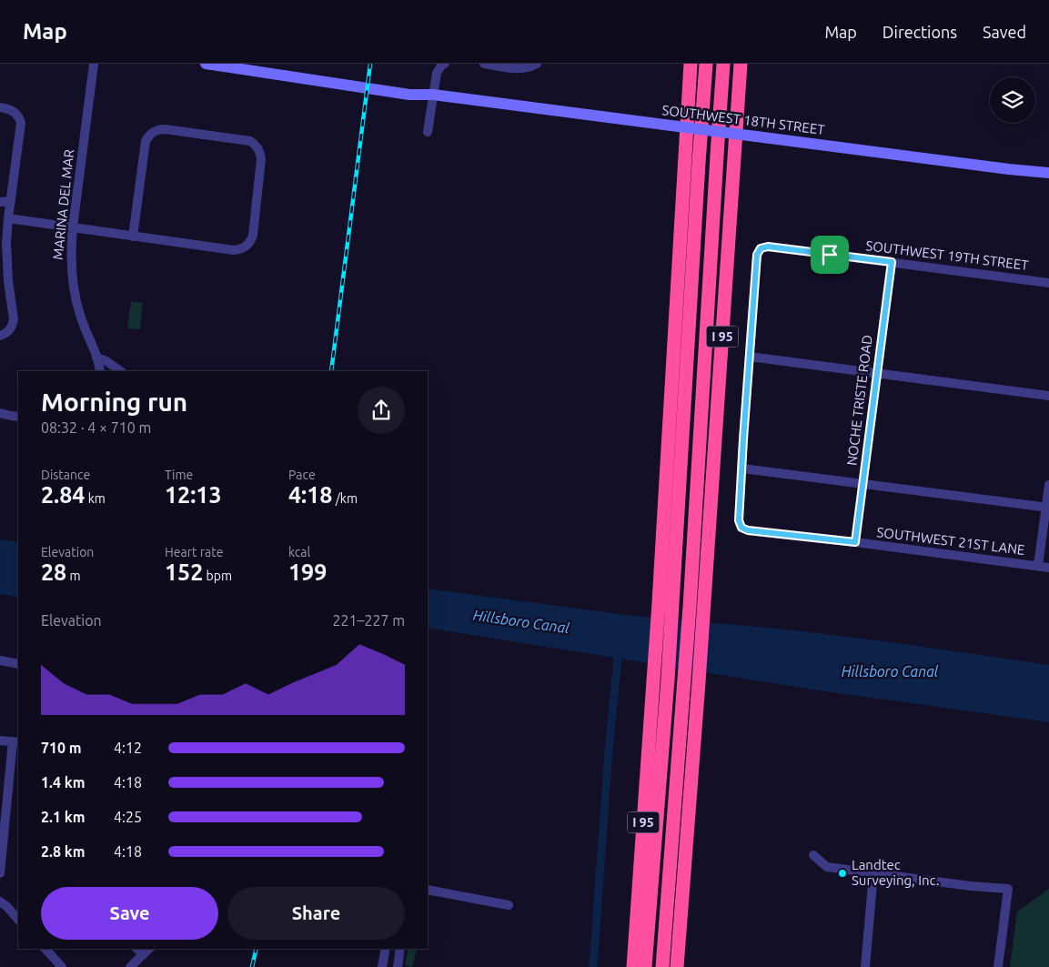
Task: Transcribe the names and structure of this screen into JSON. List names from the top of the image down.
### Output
{
  "streets": {
    "highway": ["I 95"],
    "main road": ["SOUTHWEST 18TH STREET"],
    "street": [
      "MARINA DEL MAR",
      "SOUTHWEST 19TH STREET",
      "NOCHE TRISTE ROAD",
      "SOUTHWEST 21ST LANE"
    ]
  },
  "crossings": [
    ["SOUTHWEST 19TH STREET", "NOCHE TRISTE ROAD"],
    ["NOCHE TRISTE ROAD", "SOUTHWEST 21ST LANE"]
  ],
  "water": ["Hillsboro Canal"],
  "places": ["Landtec Surveying, Inc."],
  "page": {
    "header": "Map",
    "nav": ["Map", "Directions", "Saved"],
    "heading": ["Morning run", "08:32 · 4 × 710 m"],
    "stats": [
      ["Distance", "2.84 km"],
      ["Time", "12:13"],
      ["Pace", "4:18 /km"],
      ["Elevation", "28 m"],
      ["Heart rate", "152 bpm"],
      ["kcal", "199"]
    ],
    "chart": ["Elevation", "221–227 m"],
    "list": [
      {
        "name": "710 m",
        "note": "4:12"
      },
      {
        "name": "1.4 km",
        "note": "4:18"
      },
      {
        "name": "2.1 km",
        "note": "4:25"
      },
      {
        "name": "2.8 km",
        "note": "4:18"
      }
    ],
    "buttons": ["Save", "Share"]
  }
}
